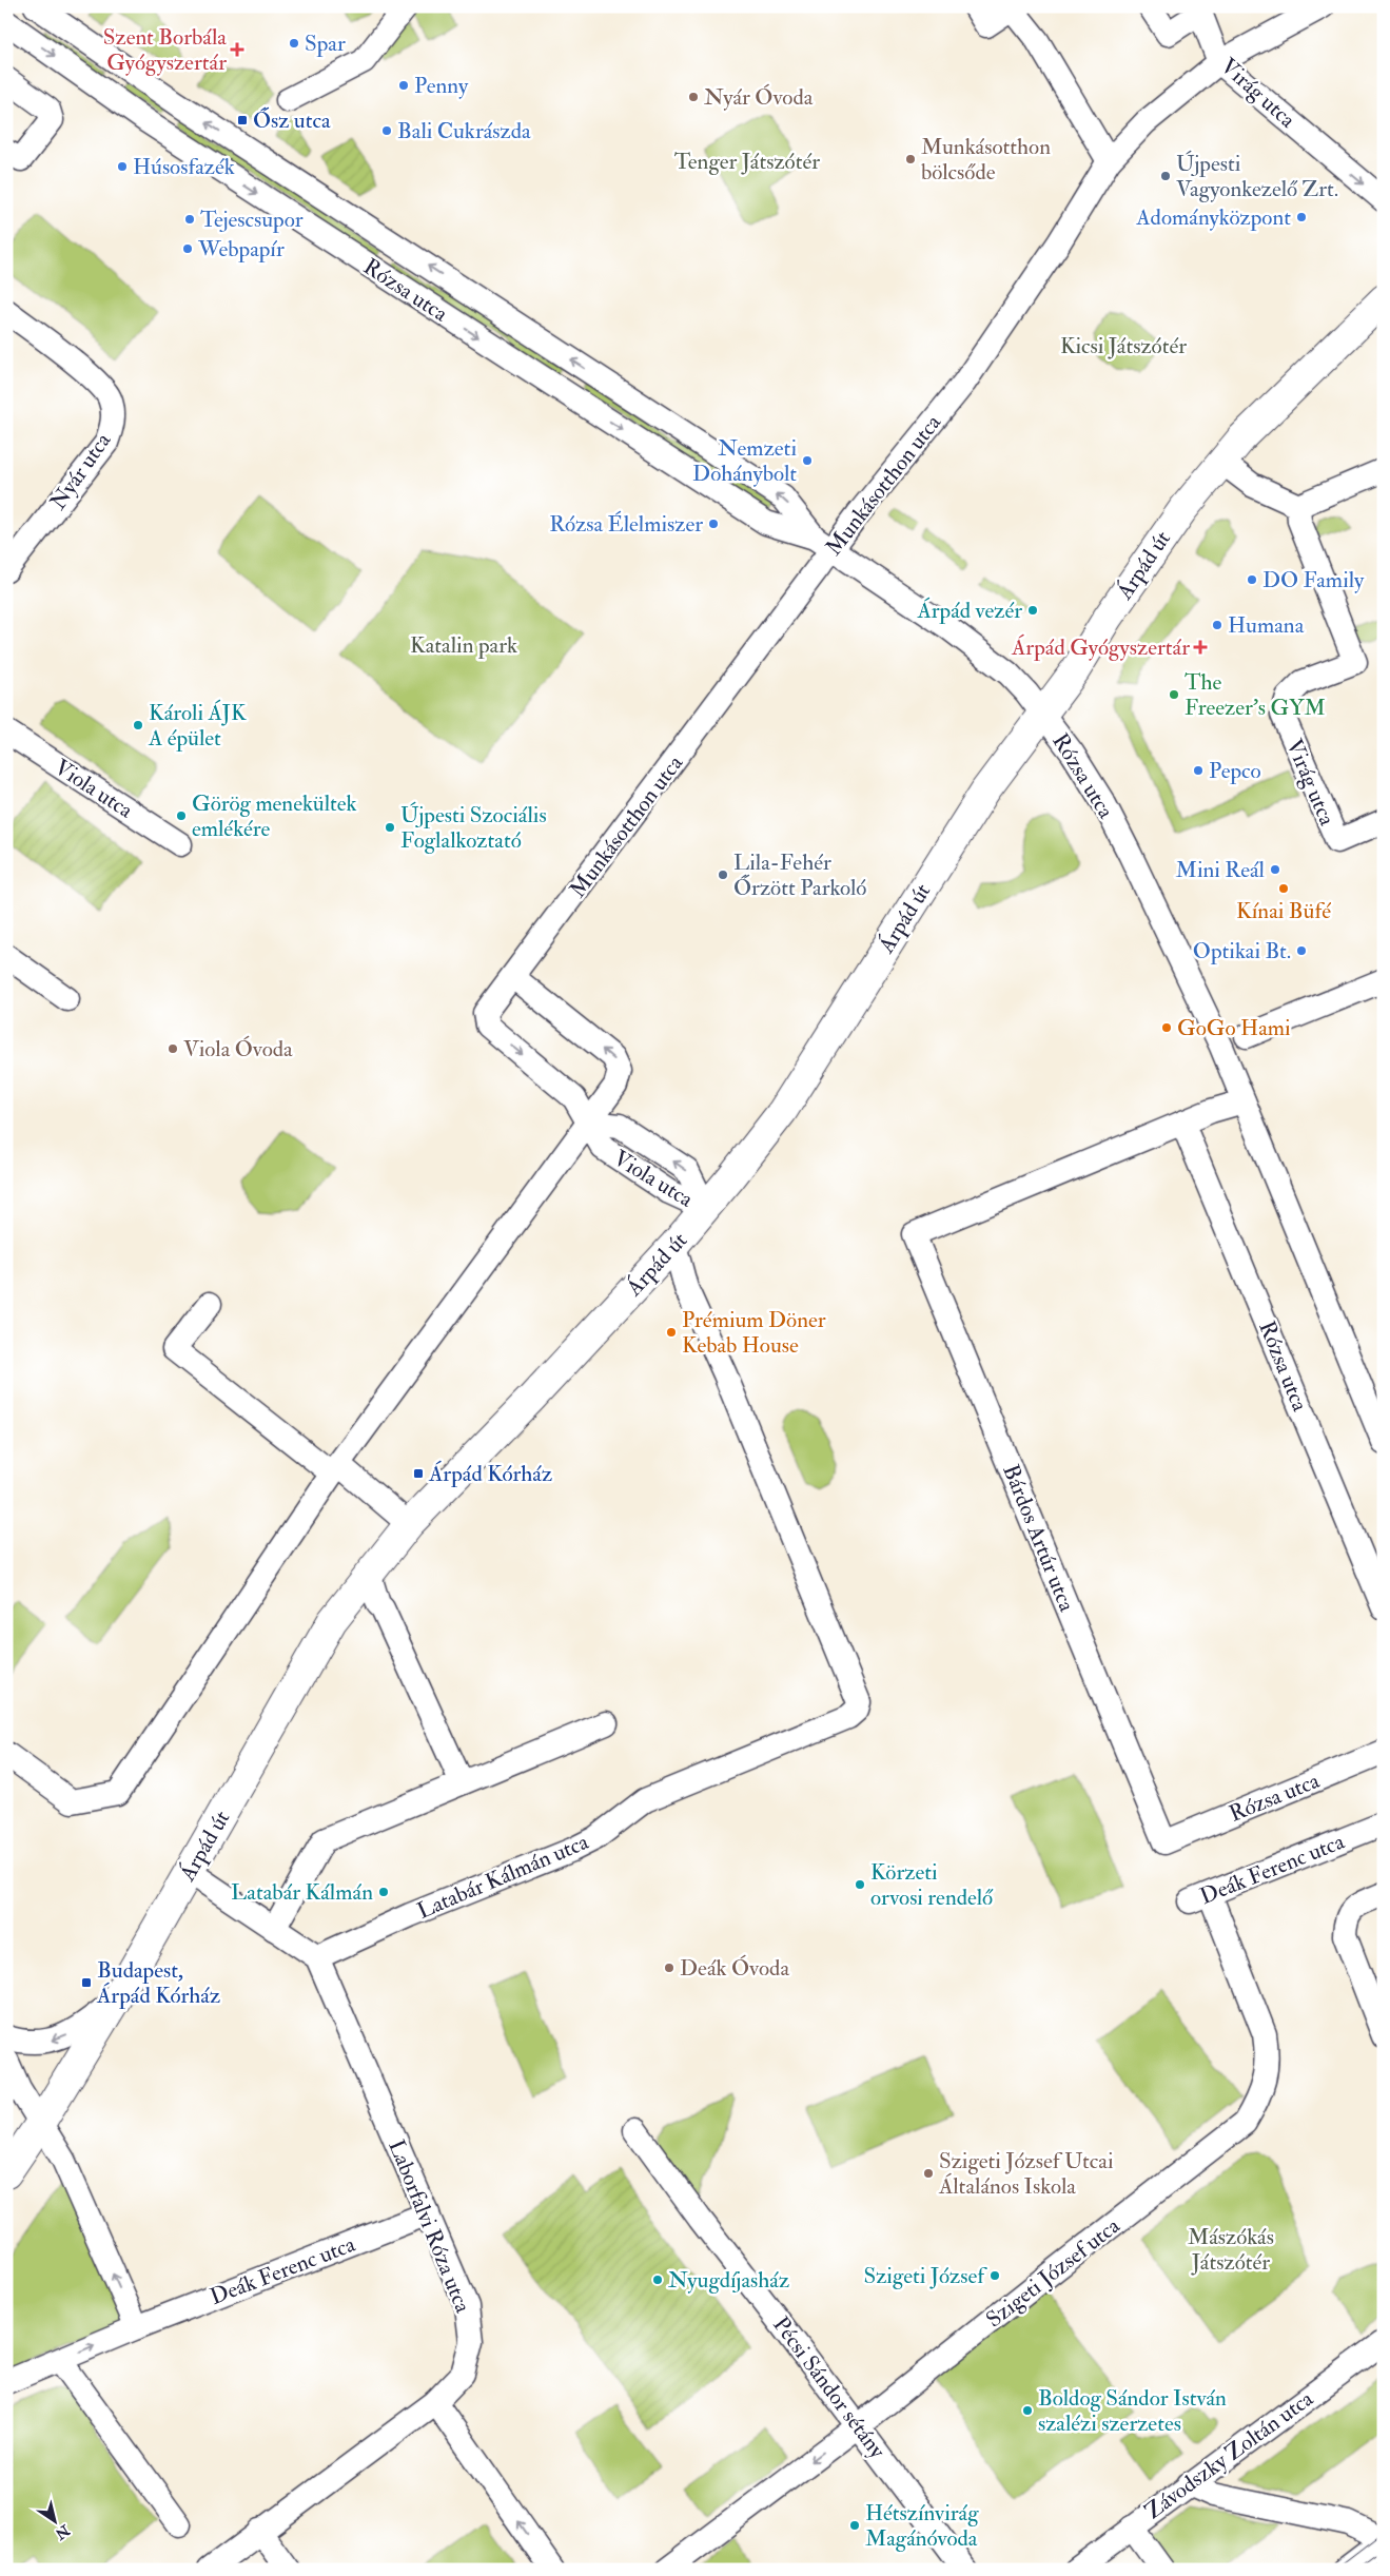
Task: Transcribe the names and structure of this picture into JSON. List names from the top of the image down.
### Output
{
  "streets": {
    "main road": ["Árpád út"],
    "street": [
      "Virág utca",
      "Rózsa utca",
      "Nyár utca",
      "Munkásotthon utca",
      "Viola utca",
      "Bárdos Artúr utca",
      "Deák Ferenc utca",
      "Latabár Kálmán utca",
      "Laborfalvi Róza utca",
      "Szigeti József utca",
      "Pécsi Sándor sétány",
      "Závodszky Zoltán utca"
    ]
  },
  "crossings": [
    ["Virág utca", "Munkásotthon utca"],
    ["Rózsa utca", "Munkásotthon utca"],
    ["Rózsa utca", "Árpád út"],
    ["Rózsa utca", "Bárdos Artúr utca"],
    ["Munkásotthon utca", "Viola utca"],
    ["Árpád út", "Viola utca"],
    ["Árpád út", "Latabár Kálmán utca"],
    ["Deák Ferenc utca", "Laborfalvi Róza utca"],
    ["Deák Ferenc utca", "Szigeti József utca"],
    ["Latabár Kálmán utca", "Laborfalvi Róza utca"],
    ["Szigeti József utca", "Pécsi Sándor sétány"]
  ],
  "parks": [
    "Tenger Játszótér",
    "Kicsi Játszótér",
    "Katalin park",
    "Mászókás Játszótér"
  ],
  "places": {
    "other": [
      "Spar",
      "Penny",
      "Nyár Óvoda",
      "Bali Cukrászda",
      "Munkásotthon bölcsőde",
      "Húsosfazék",
      "Újpesti Vagyonkezelő Zrt.",
      "Adományközpont",
      "Tejescsupor",
      "Webpapír",
      "Nemzeti Dohánybolt",
      "Rózsa Élelmiszer",
      "DO Family",
      "Árpád vezér",
      "Humana",
      "The Freezer’s GYM",
      "Károli ÁJK A épület",
      "Pepco",
      "Görög menekültek emlékére",
      "Újpesti Szociális Foglalkoztató",
      "Mini Reál",
      "Lila-Fehér Őrzött Parkoló",
      "Kínai Büfé",
      "Optikai Bt.",
      "GoGo Hami",
      "Viola Óvoda",
      "Prémium Döner Kebab House",
      "Körzeti orvosi rendelő",
      "Latabár Kálmán",
      "Deák Óvoda",
      "Szigeti József Utcai Általános Iskola",
      "Szigeti József",
      "Nyugdíjasház",
      "Boldog Sándor István szalézi szerzetes",
      "Hétszínvirág Magánóvoda"
    ],
    "health": ["Szent Borbála Gyógyszertár", "Árpád Gyógyszertár"],
    "transit": ["Ősz utca", "Árpád Kórház", "Budapest, Árpád Kórház"]
  },
  "north": "bottom right"
}
